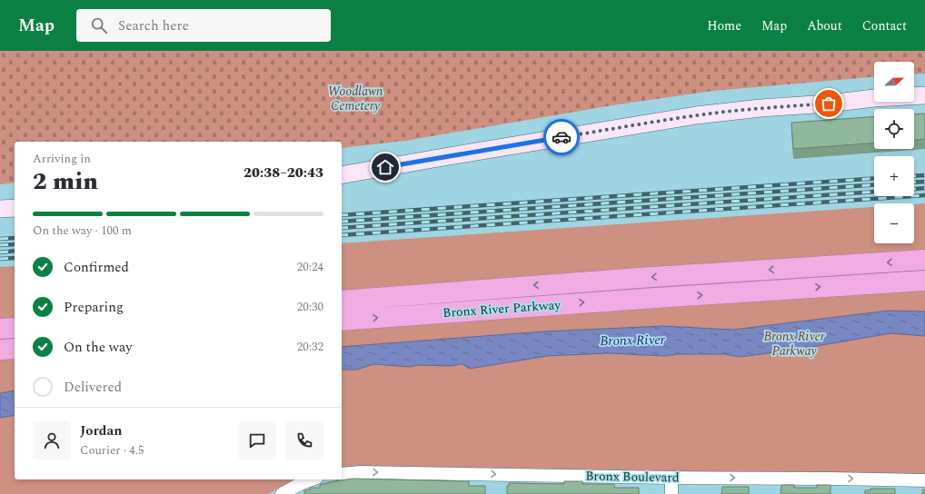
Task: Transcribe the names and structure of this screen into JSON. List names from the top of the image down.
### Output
{
  "streets": {
    "highway": ["Bronx River Parkway"],
    "street": ["Bronx Boulevard"]
  },
  "one_way": ["Bronx Boulevard"],
  "water": ["Bronx River"],
  "parks": ["Woodlawn Cemetery", "Bronx River Parkway"],
  "north": "right",
  "page": {
    "header": "Map",
    "search": "Search here",
    "nav": [
      "Home",
      "Map",
      "About",
      "Contact"
    ],
    "map_buttons": ["+", "−"],
    "heading": ["2 min", "Arriving in", "20:38–20:43"],
    "panel": ["Jordan", "Courier · 4.5"],
    "bar": "On the way · 100 m",
    "list": [
      ["Confirmed", "20:24"],
      ["Preparing", "20:30"],
      ["On the way", "20:32"],
      "Delivered"
    ]
  }
}
